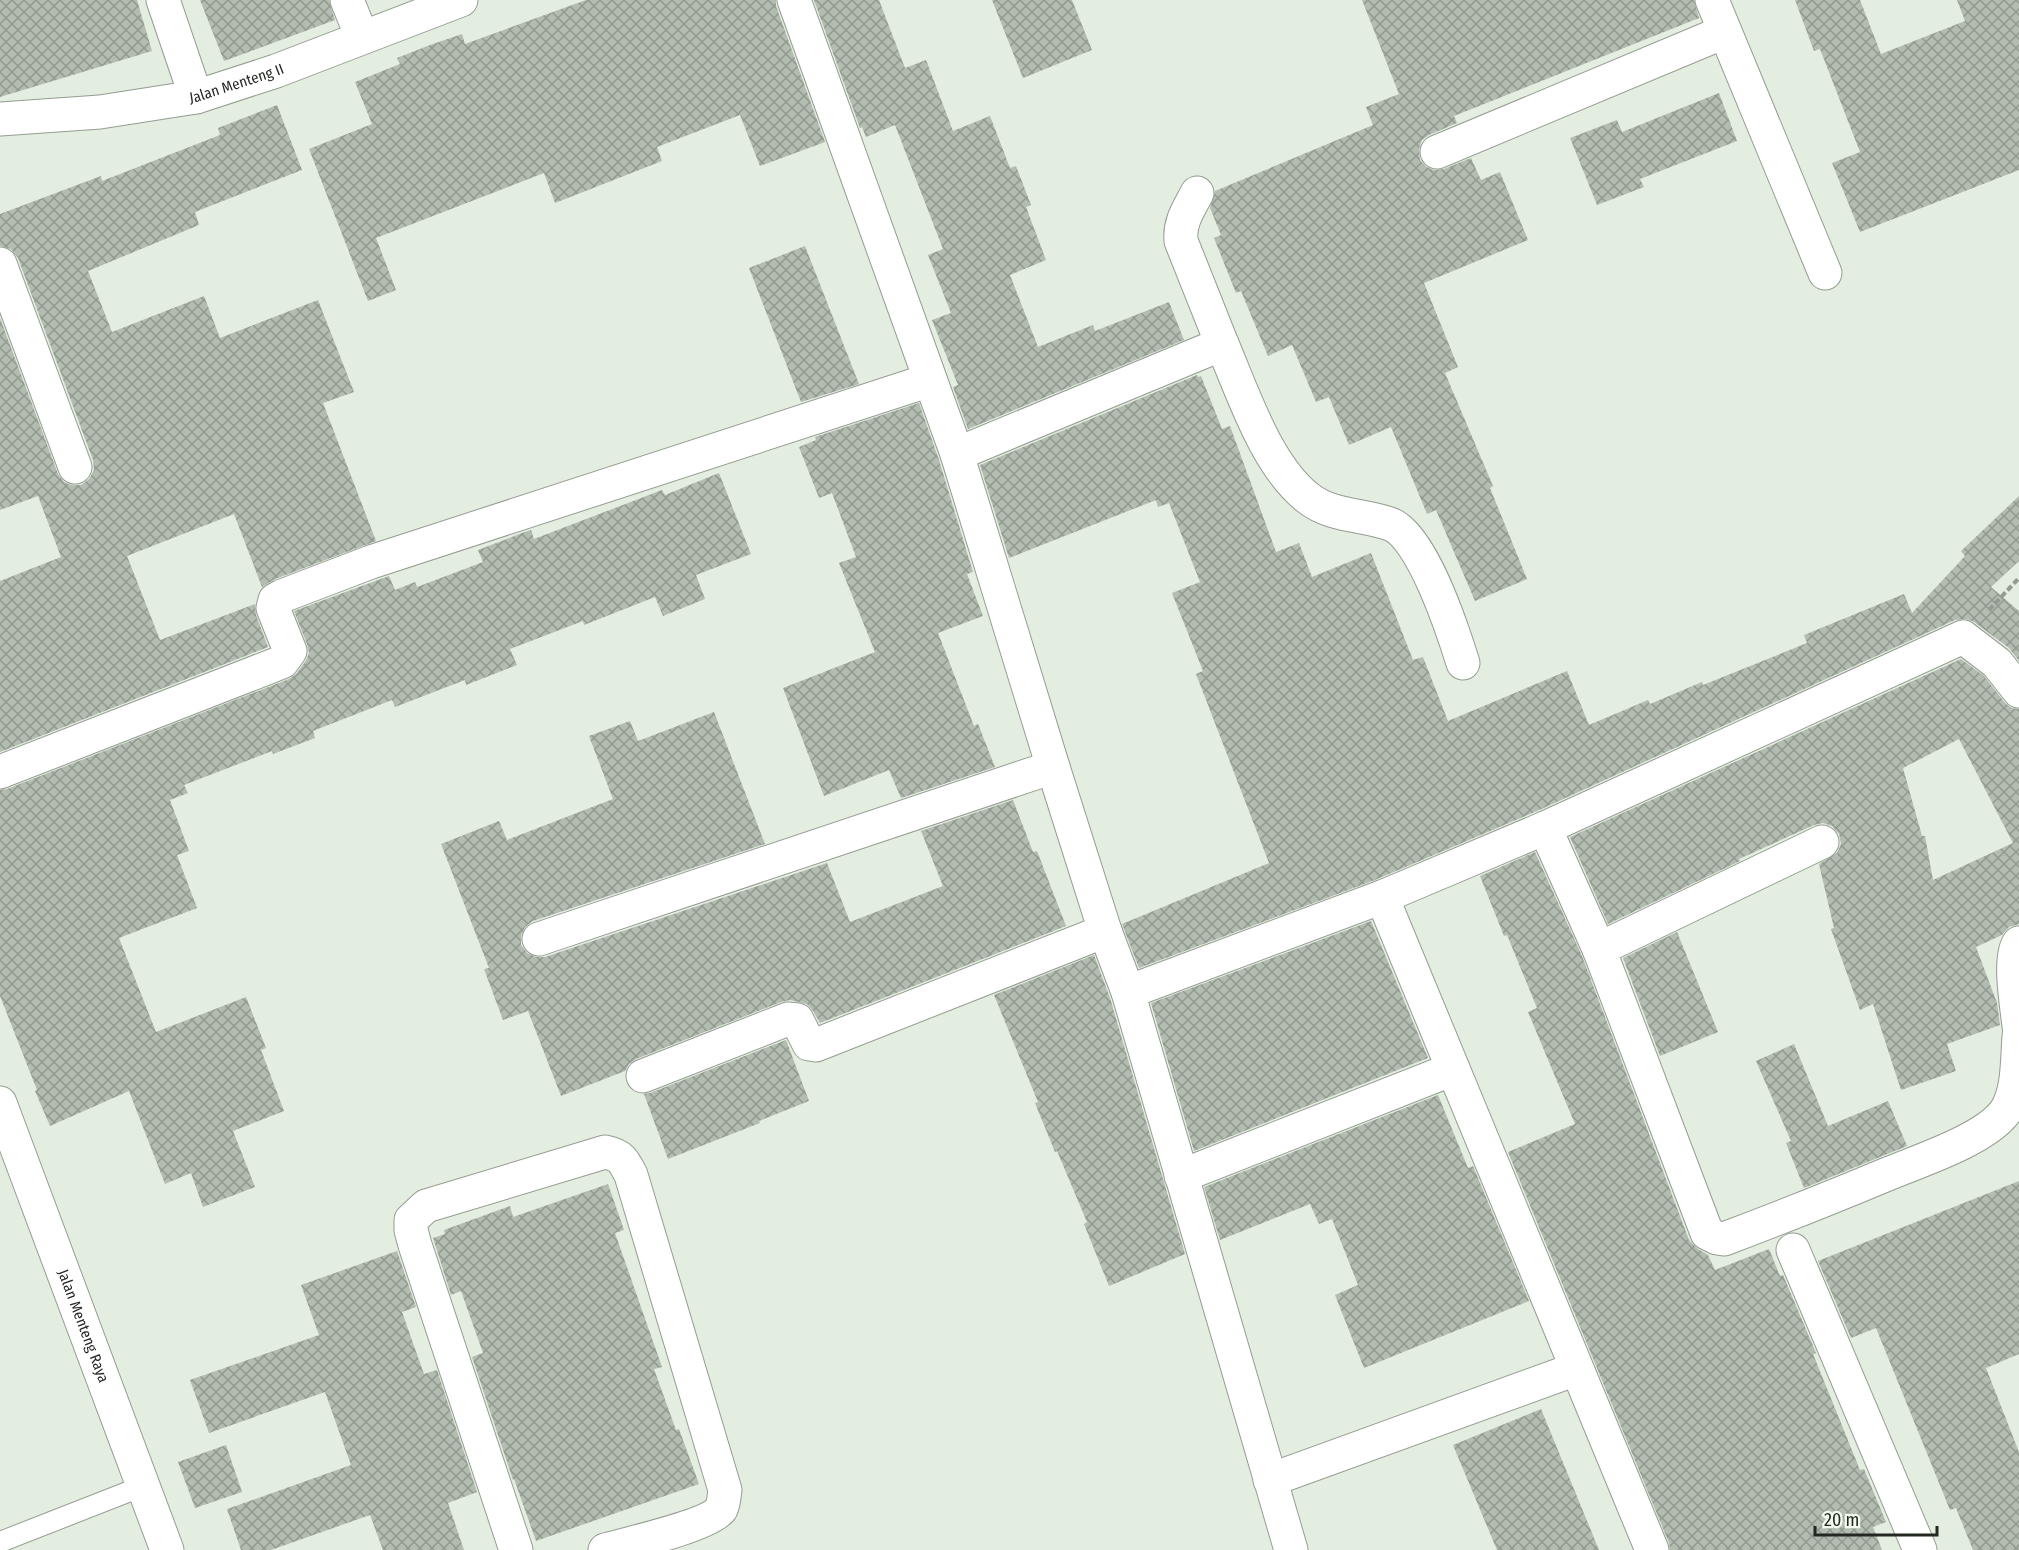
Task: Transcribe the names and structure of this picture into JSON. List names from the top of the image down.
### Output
{
  "streets": {
    "street": ["Jalan Menteng II", "Jalan Menteng Raya"]
  },
  "scale_bar": "20 m"
}
